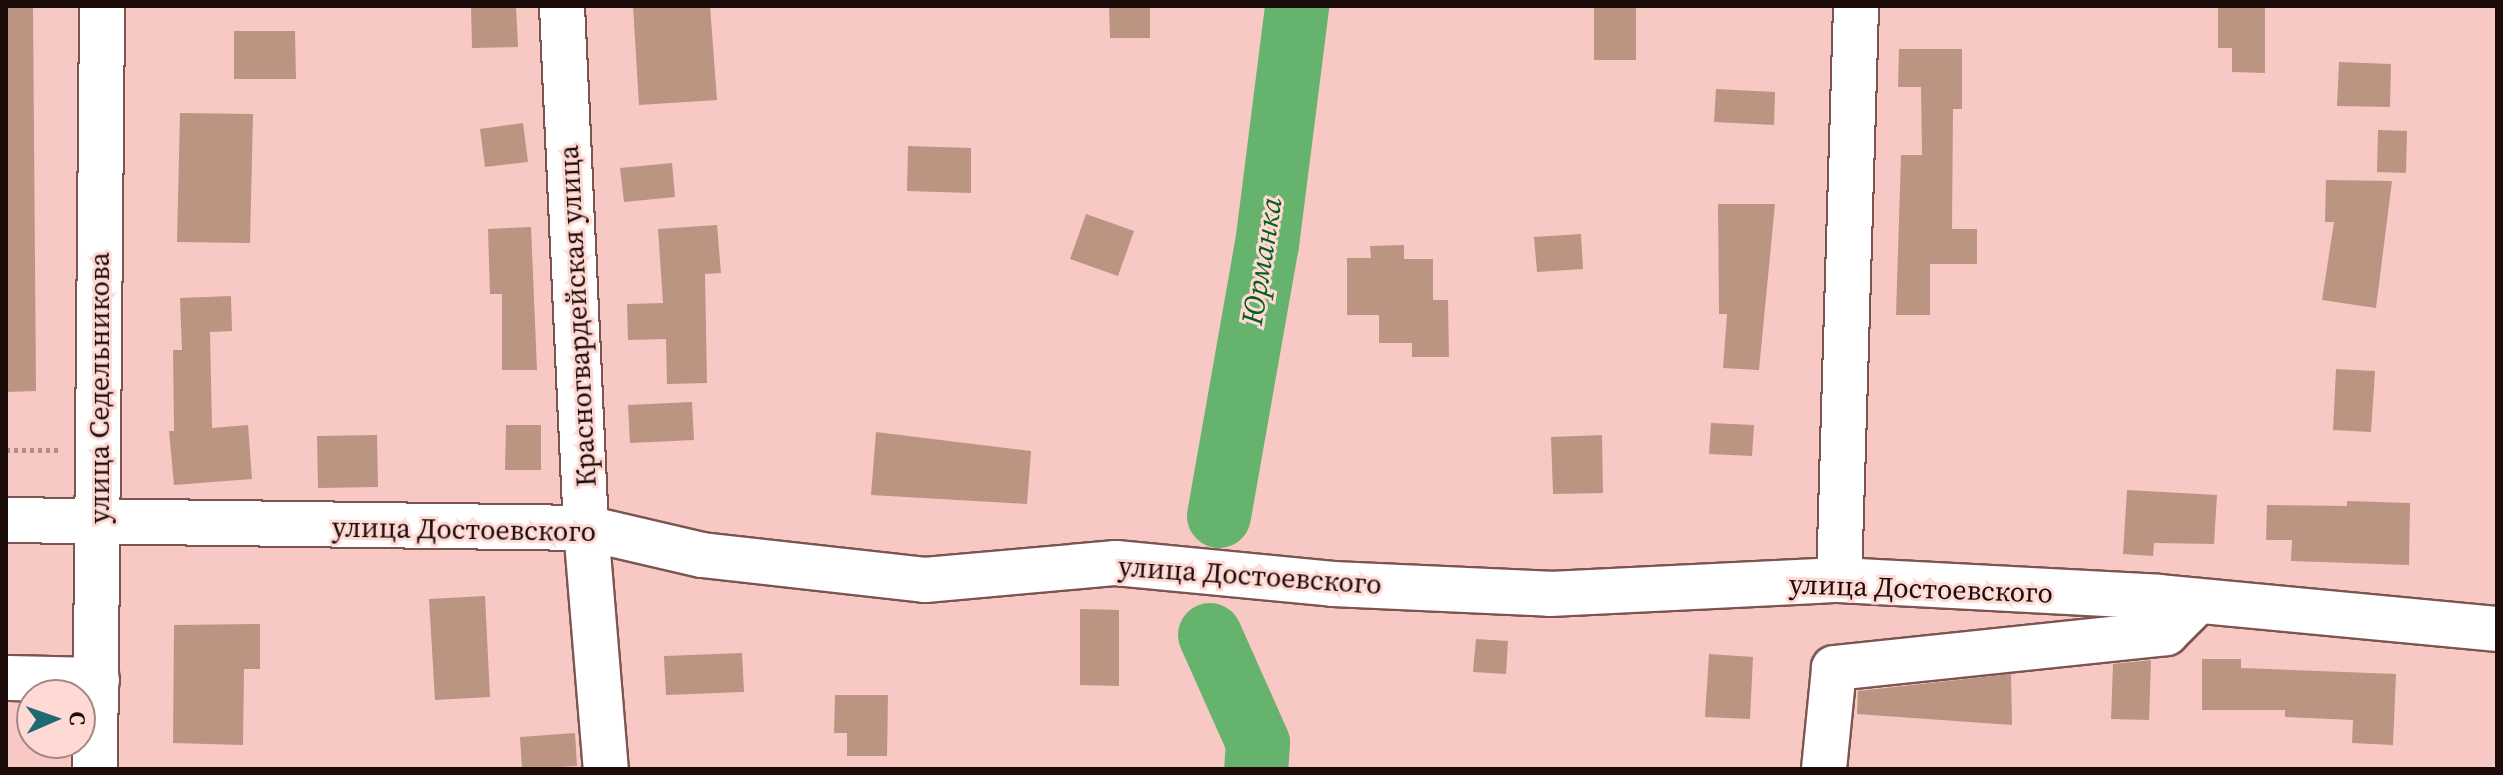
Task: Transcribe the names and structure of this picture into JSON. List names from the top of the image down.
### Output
{
  "streets": {
    "street": ["Красногвардейская улица", "улица Седельникова", "улица Достоевского"]
  },
  "crossings": [
    ["Красногвардейская улица", "улица Достоевского"],
    ["улица Седельникова", "улица Достоевского"]
  ],
  "water": ["Юрманка"],
  "north": "right"
}
